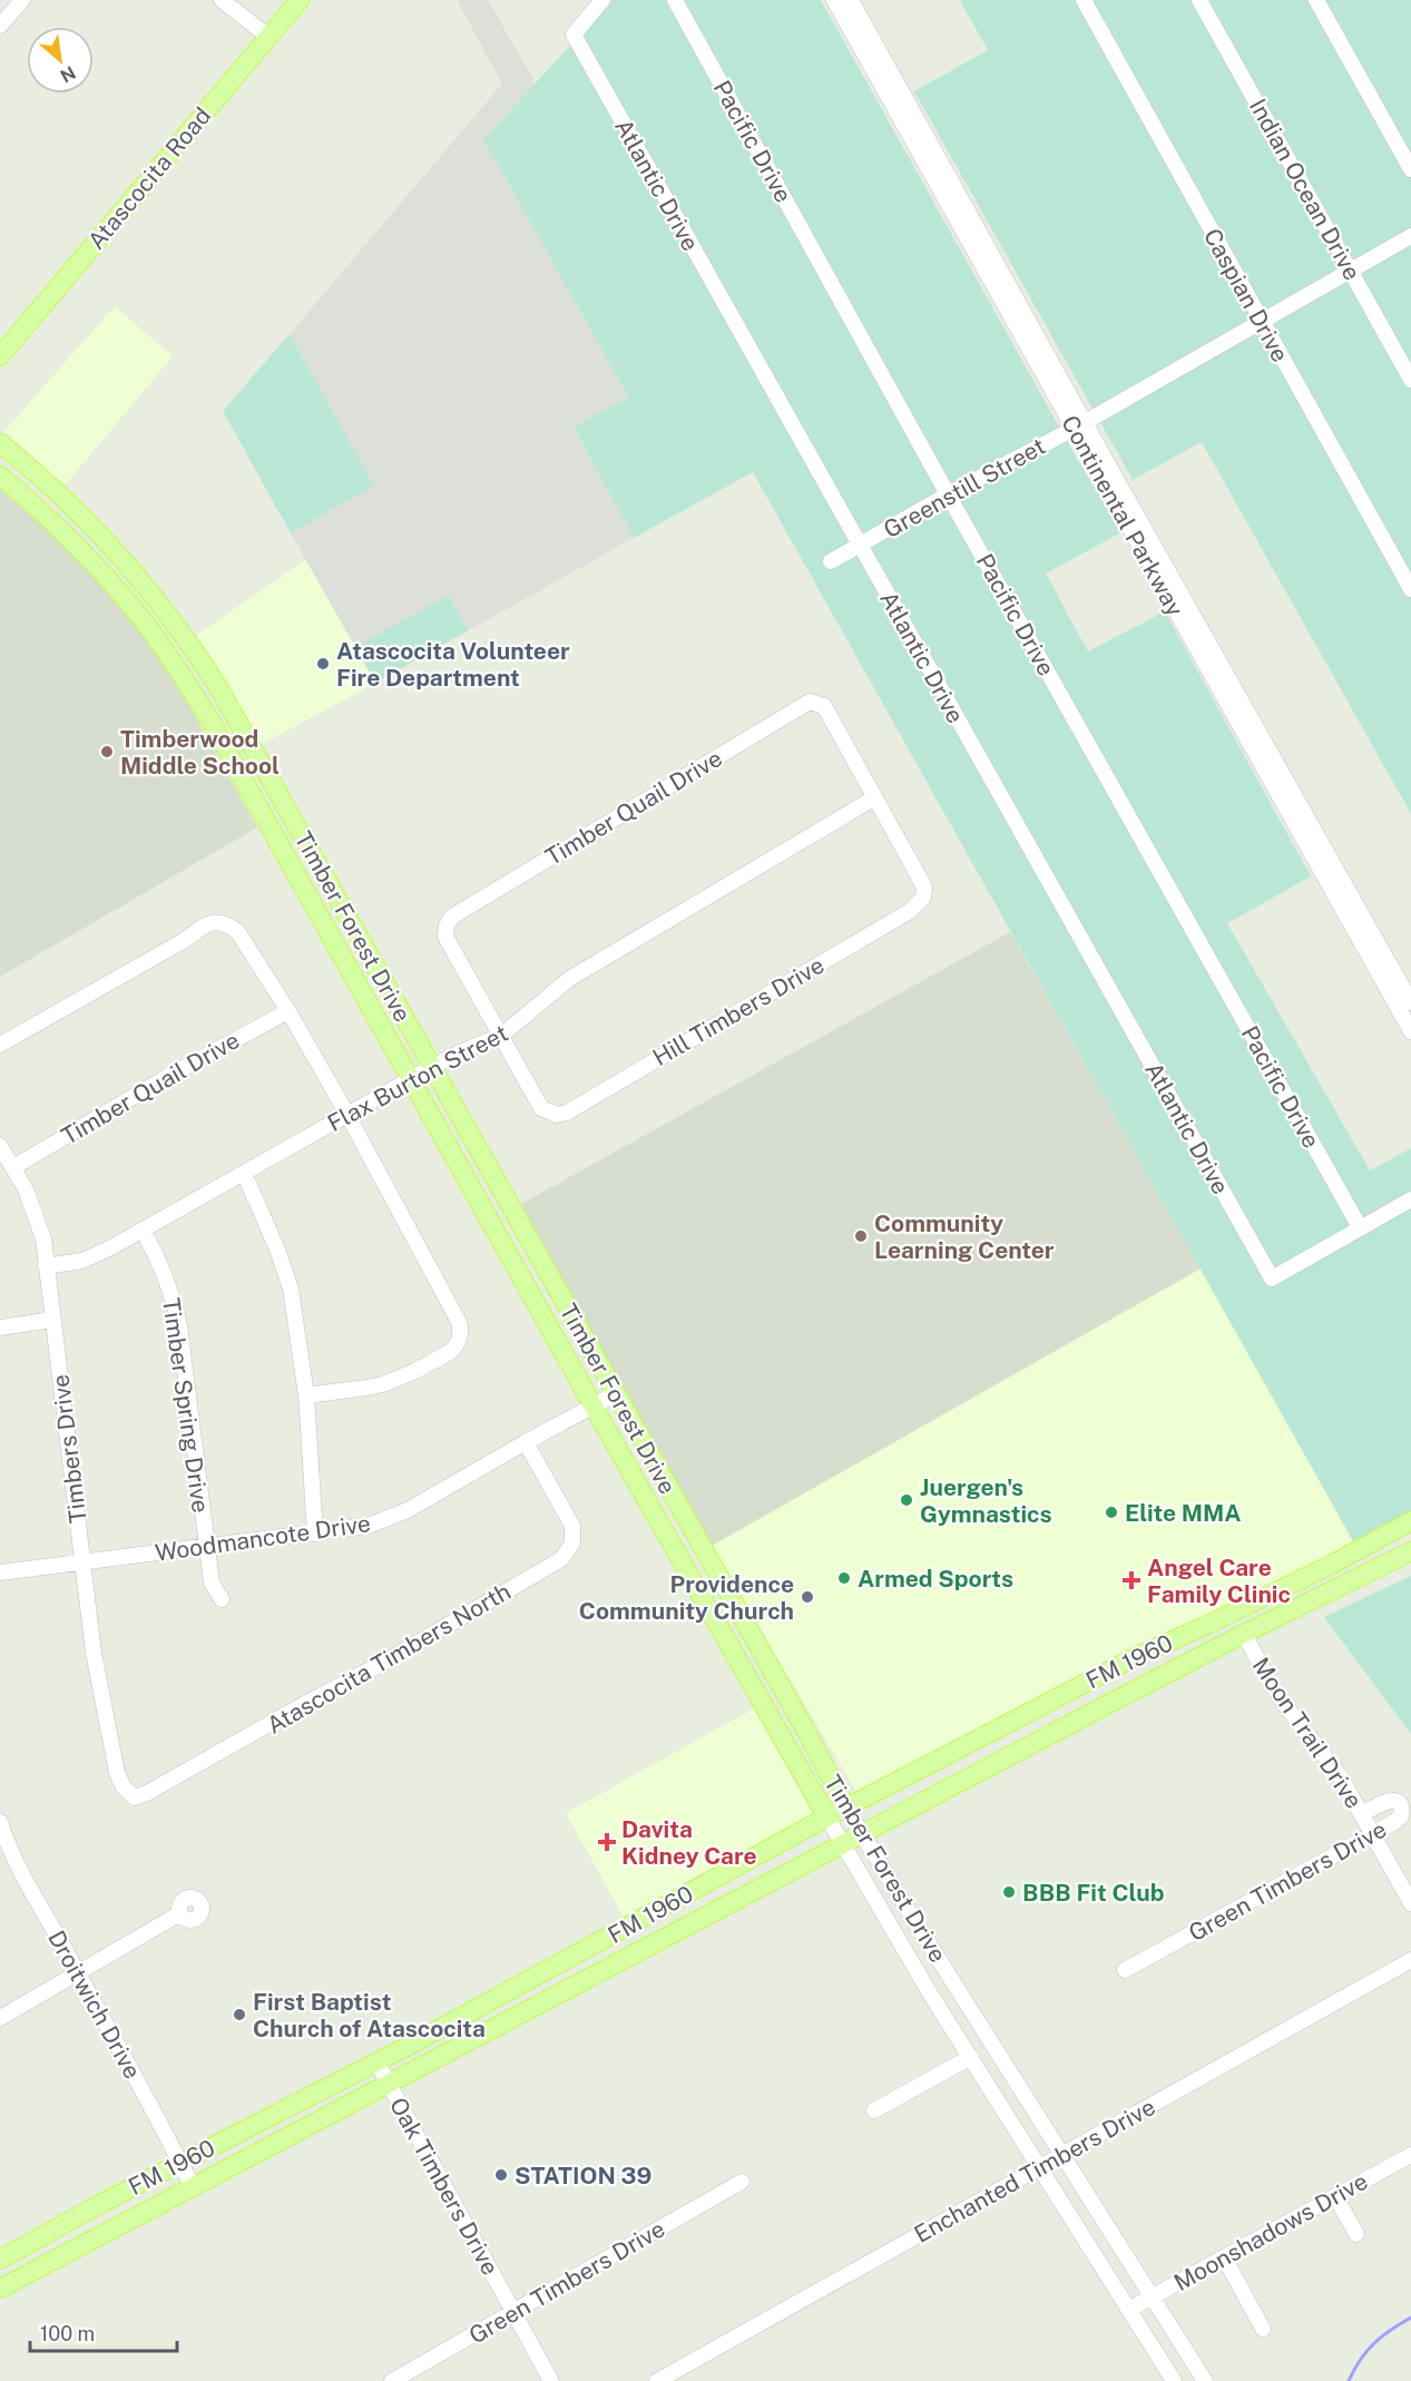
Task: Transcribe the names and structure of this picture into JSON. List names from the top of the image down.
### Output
{
  "streets": {
    "main road": ["Atascocita Road", "Timber Forest Drive", "FM 1960"],
    "street": [
      "Pacific Drive",
      "Atlantic Drive",
      "Indian Ocean Drive",
      "Caspian Drive",
      "Greenstill Street",
      "Continental Parkway",
      "Timber Quail Drive",
      "Hill Timbers Drive",
      "Flax Burton Street",
      "Timber Spring Drive",
      "Timbers Drive",
      "Woodmancote Drive",
      "Atascocita Timbers North",
      "Moon Trail Drive",
      "Green Timbers Drive",
      "Droitwich Drive",
      "Enchanted Timbers Drive",
      "Oak Timbers Drive",
      "Moonshadows Drive"
    ]
  },
  "crossings": [
    ["Pacific Drive", "Atlantic Drive"],
    ["Pacific Drive", "Greenstill Street"],
    ["Atlantic Drive", "Greenstill Street"],
    ["Indian Ocean Drive", "Greenstill Street"],
    ["Caspian Drive", "Greenstill Street"],
    ["Greenstill Street", "Continental Parkway"],
    ["Timber Quail Drive", "Hill Timbers Drive"],
    ["Timber Quail Drive", "Flax Burton Street"],
    ["Timber Quail Drive", "Timbers Drive"],
    ["Timber Forest Drive", "Flax Burton Street"],
    ["Timber Forest Drive", "Woodmancote Drive"],
    ["Timber Forest Drive", "FM 1960"],
    ["Timber Forest Drive", "Enchanted Timbers Drive"],
    ["Timber Forest Drive", "Moonshadows Drive"],
    ["Hill Timbers Drive", "Flax Burton Street"],
    ["Flax Burton Street", "Timber Spring Drive"],
    ["Flax Burton Street", "Timbers Drive"],
    ["Timber Spring Drive", "Woodmancote Drive"],
    ["Timbers Drive", "Woodmancote Drive"],
    ["Timbers Drive", "Atascocita Timbers North"],
    ["Woodmancote Drive", "Atascocita Timbers North"],
    ["FM 1960", "Moon Trail Drive"],
    ["FM 1960", "Droitwich Drive"],
    ["FM 1960", "Oak Timbers Drive"],
    ["Moon Trail Drive", "Green Timbers Drive"],
    ["Green Timbers Drive", "Oak Timbers Drive"]
  ],
  "places": {
    "other": [
      "Atascocita Volunteer Fire Department",
      "Timberwood Middle School",
      "Community Learning Center",
      "Juergen's Gymnastics",
      "Elite MMA",
      "Armed Sports",
      "Providence Community Church",
      "BBB Fit Club",
      "First Baptist Church of Atascocita",
      "STATION 39"
    ],
    "health": ["Angel Care Family Clinic", "Davita Kidney Care"]
  },
  "scale_bar": "100 m",
  "north": "bottom right"
}
